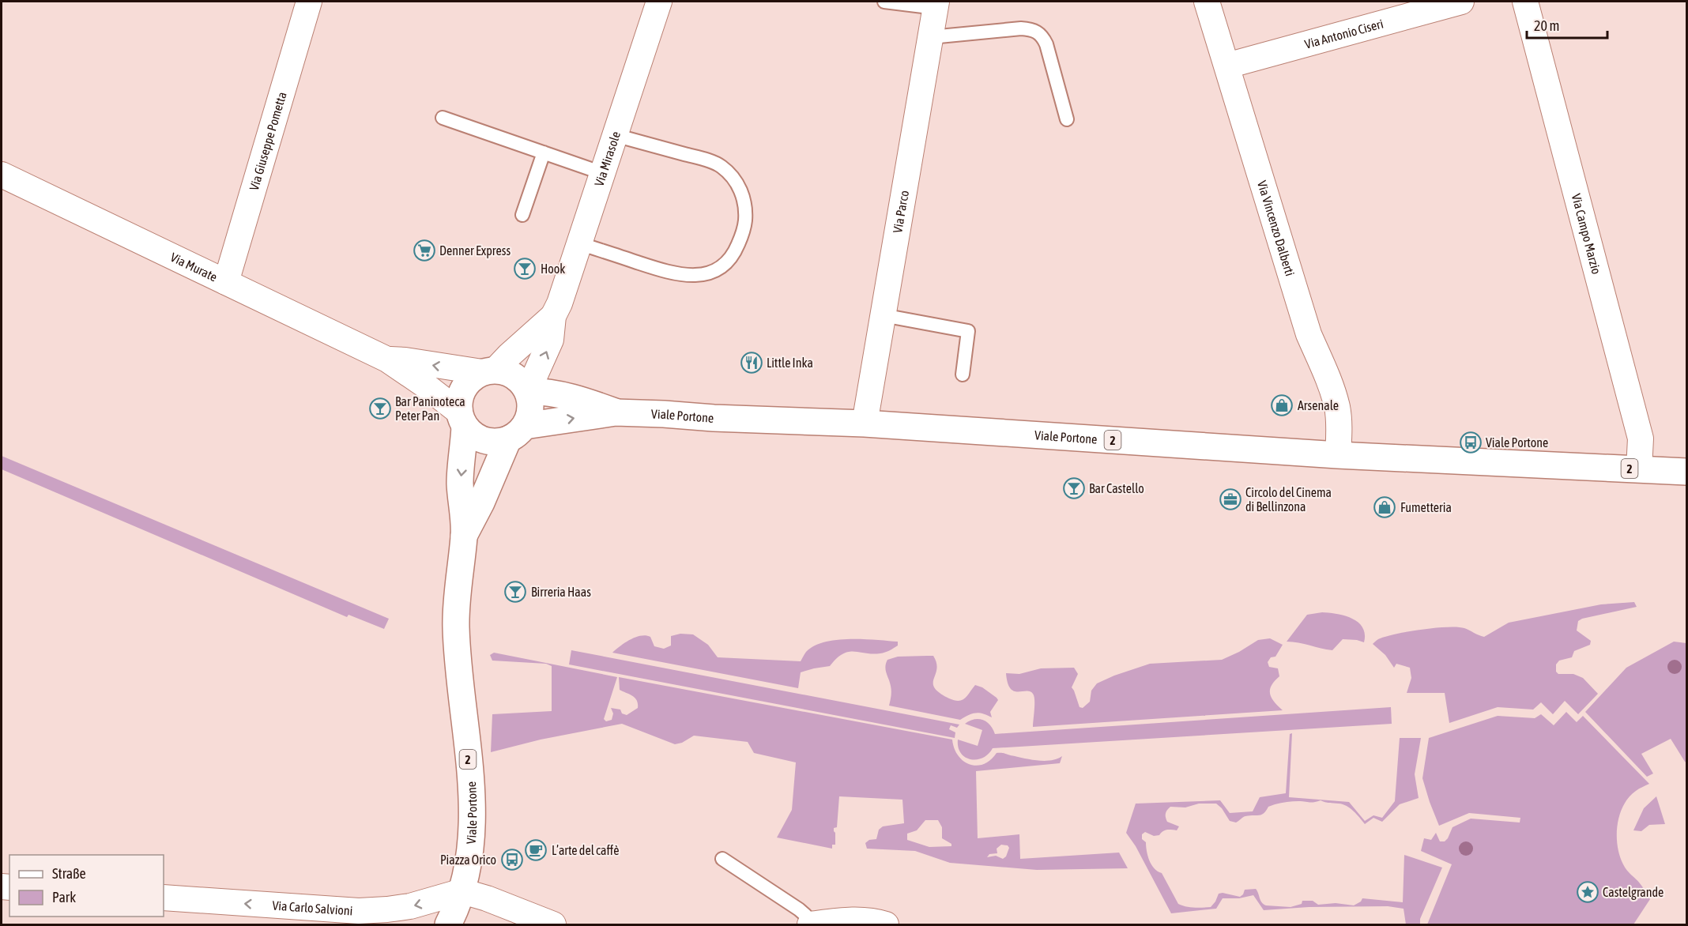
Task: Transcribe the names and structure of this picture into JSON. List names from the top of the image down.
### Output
{
  "streets": {
    "main road": ["Viale Portone", "2"],
    "street": [
      "Via Antonio Ciseri",
      "Via Giuseppe Pometta",
      "Via Mirasole",
      "Via Parco",
      "Via Vincenzo Dalberti",
      "Via Campo Marzio",
      "Via Murate",
      "Via Carlo Salvioni"
    ]
  },
  "crossings": [
    ["Via Antonio Ciseri", "Via Vincenzo Dalberti"],
    ["Via Giuseppe Pometta", "Via Murate"],
    ["Via Mirasole", "Via Murate"],
    ["Via Mirasole", "Viale Portone"],
    ["Via Parco", "Viale Portone"],
    ["Via Vincenzo Dalberti", "Viale Portone"],
    ["Via Campo Marzio", "Viale Portone"],
    ["Via Murate", "Viale Portone"],
    ["Viale Portone", "2"],
    ["Viale Portone", "Via Carlo Salvioni"],
    ["2", "Via Carlo Salvioni"]
  ],
  "one_way": ["Via Carlo Salvioni"],
  "places": {
    "supermarket": ["Denner Express"],
    "bar": [
      "Hook",
      "Bar Paninoteca Peter Pan",
      "Bar Castello",
      "Birreria Haas"
    ],
    "restaurant": ["Little Inka"],
    "shop": ["Arsenale", "Fumetteria"],
    "bus stop": ["Viale Portone", "Piazza Orico"],
    "office": ["Circolo del Cinema di Bellinzona"],
    "cafe": ["L’arte del caffè"],
    "place": ["Castelgrande"]
  },
  "legend": ["Straße", "Park"],
  "scale_bar": "20 m"
}
